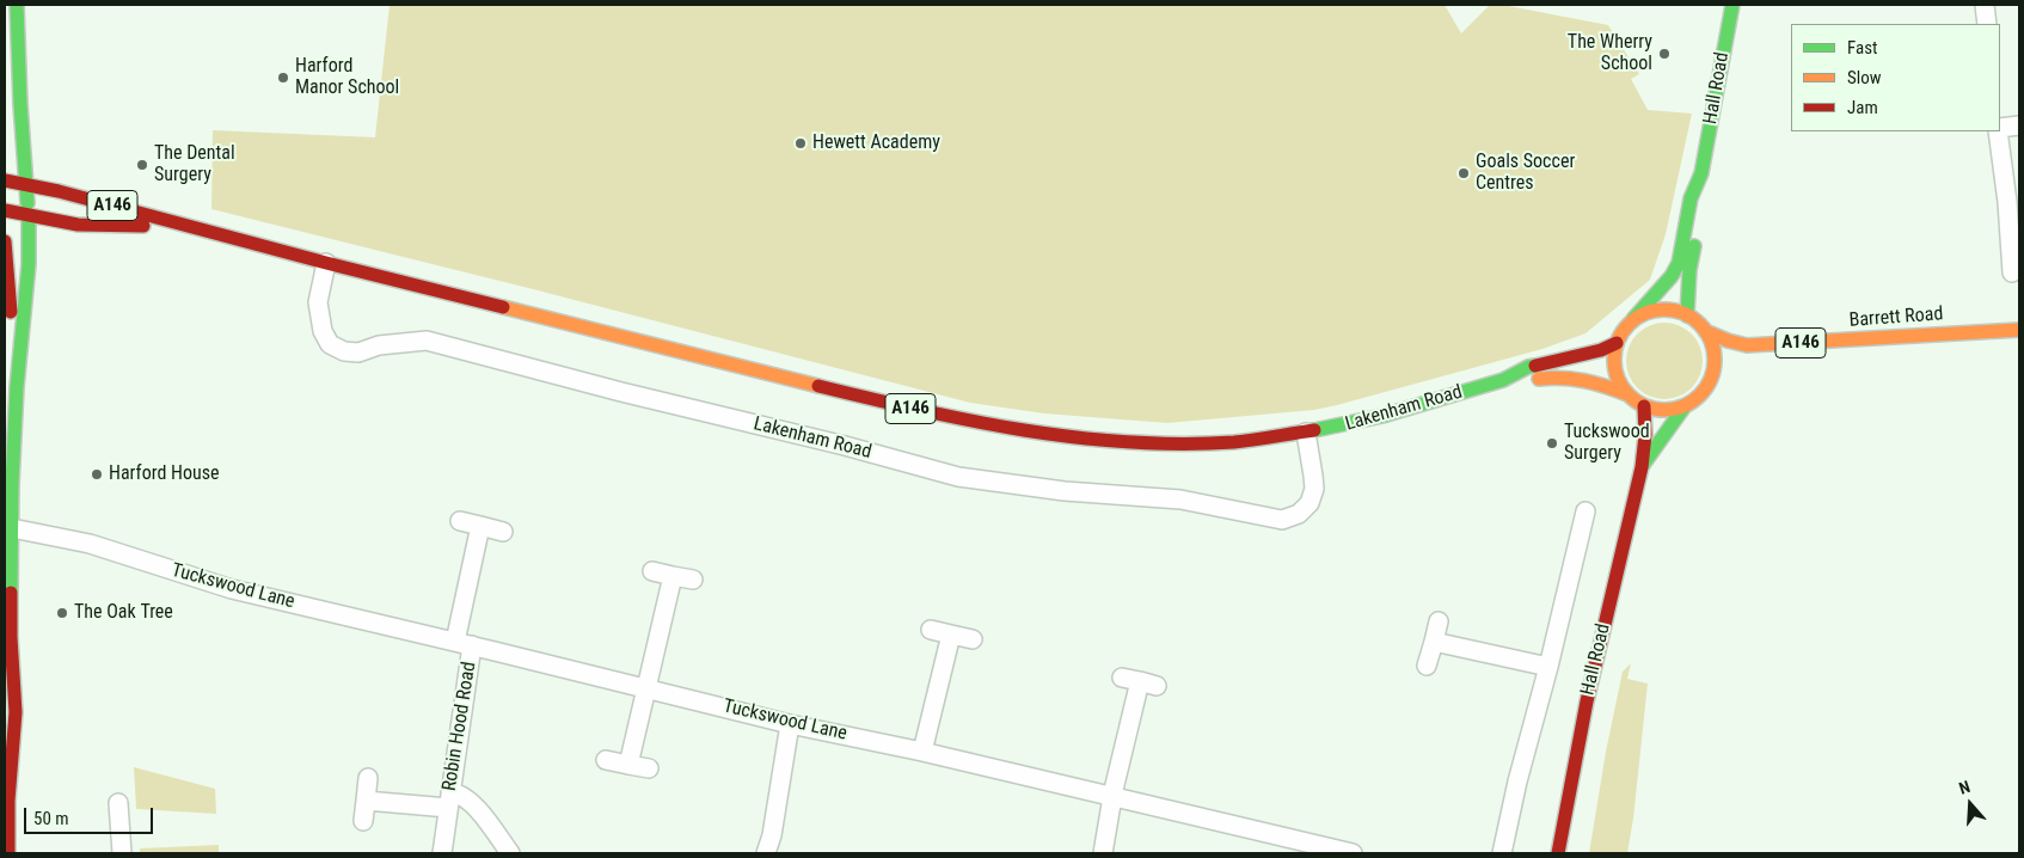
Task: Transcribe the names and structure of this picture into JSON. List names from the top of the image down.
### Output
{
  "streets": {
    "main road": [
      "Hall Road",
      "A146",
      "Barrett Road",
      "Lakenham Road"
    ],
    "street": ["Tuckswood Lane", "Robin Hood Road"]
  },
  "crossings": [
    ["Hall Road", "A146"],
    ["Hall Road", "Barrett Road"],
    ["Hall Road", "Lakenham Road"],
    ["A146", "Barrett Road"],
    ["A146", "Lakenham Road"],
    ["Barrett Road", "Lakenham Road"],
    ["Tuckswood Lane", "Robin Hood Road"]
  ],
  "places": [
    "The Wherry School",
    "Harford Manor School",
    "Hewett Academy",
    "The Dental Surgery",
    "Goals Soccer Centres",
    "Tuckswood Surgery",
    "Harford House",
    "The Oak Tree"
  ],
  "legend": ["Fast", "Slow", "Jam"],
  "scale_bar": "50 m",
  "north": "top"
}
